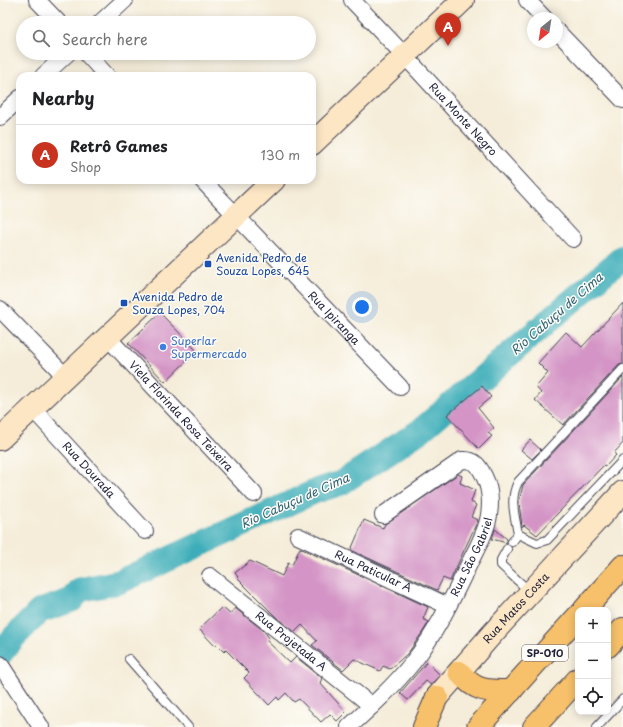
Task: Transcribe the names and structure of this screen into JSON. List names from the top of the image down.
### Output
{
  "streets": {
    "highway": ["SP-010"],
    "main road": ["Rua Matos Costa"],
    "street": [
      "Rua Monte Negro",
      "Rua Ipiranga",
      "Viela Florinda Rosa Teixeira",
      "Rua Dourada",
      "Rua São Gabriel",
      "Rua Paticular A",
      "Rua Projetada A"
    ]
  },
  "crossings": [
    ["Rua São Gabriel", "Rua Paticular A"],
    ["Rua São Gabriel", "Rua Projetada A"]
  ],
  "water": ["Rio Cabuçu de Cima"],
  "places": {
    "transit": ["Avenida Pedro de Souza Lopes, 645", "Avenida Pedro de Souza Lopes, 704"],
    "other": ["Superlar Supermercado"]
  },
  "north": "bottom left",
  "page": {
    "pins": "A",
    "search": "Search here",
    "heading": "Nearby",
    "list": [
      {
        "mark": "A",
        "name": "Retrô Games",
        "note": "Shop",
        "value": "130 m"
      }
    ],
    "map_buttons": ["+", "−"]
  }
}
